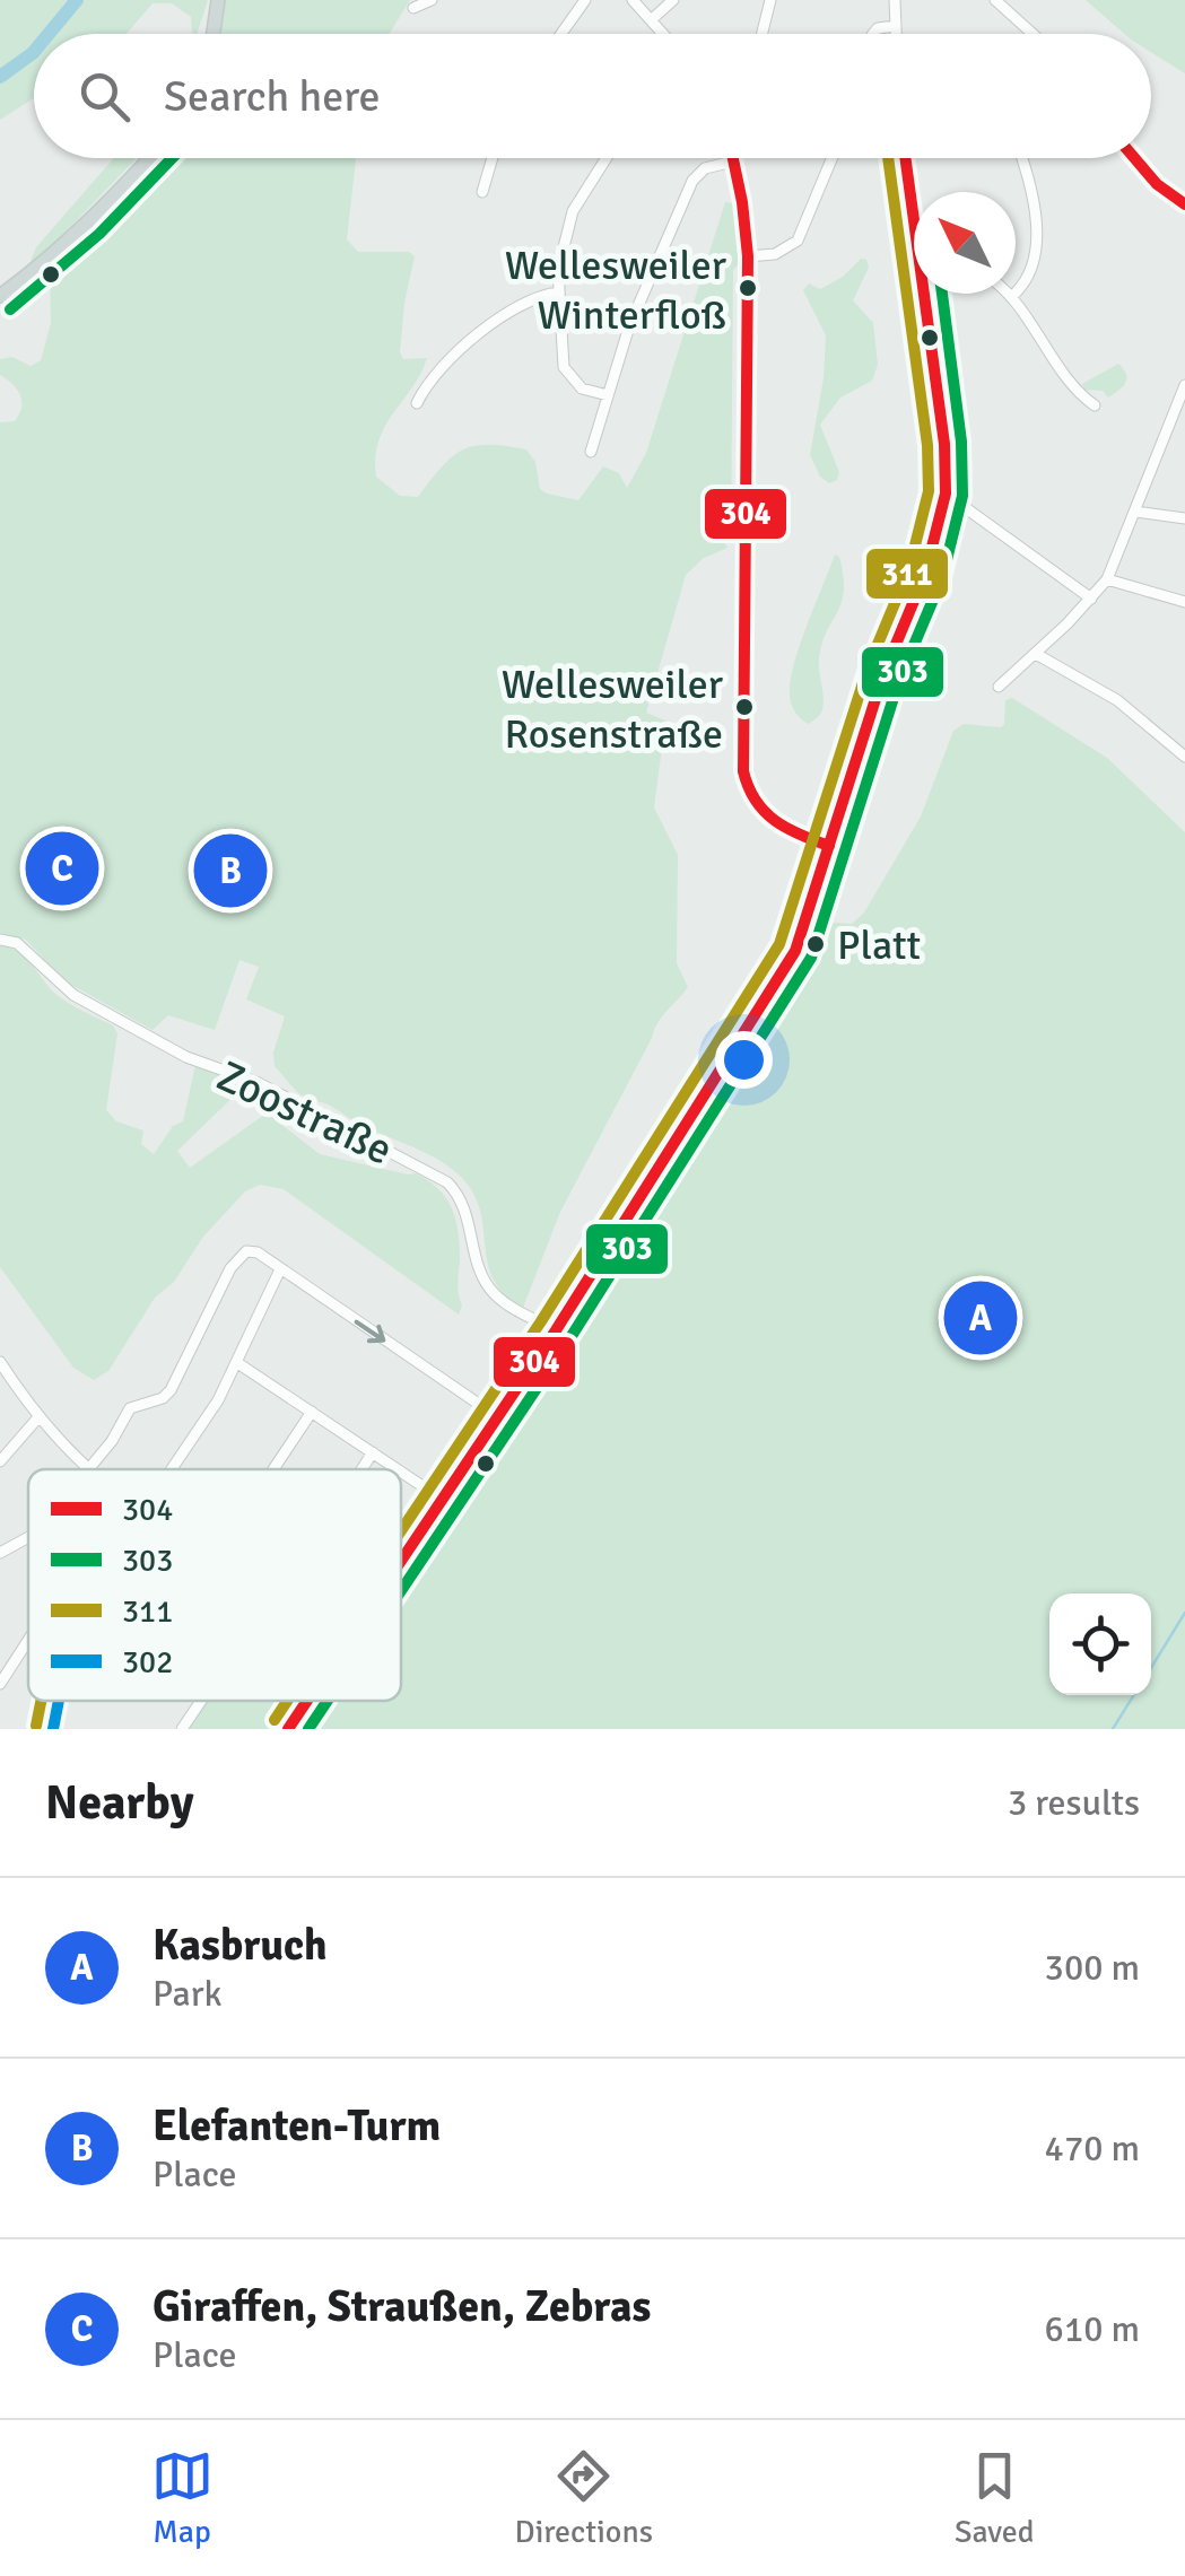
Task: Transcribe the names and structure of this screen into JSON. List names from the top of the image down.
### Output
{
  "streets": {
    "street": ["Zoostraße"]
  },
  "places": ["Wellesweiler Winterfloß", "Wellesweiler Rosenstraße", "Platt"],
  "lines": [
    "transit line 304",
    "transit line 303",
    "transit line 311",
    "transit line 302"
  ],
  "legend": [
    "304",
    "303",
    "311",
    "302"
  ],
  "north": "top left",
  "page": {
    "search": "Search here",
    "pins": ["C", "B", "A"],
    "heading": ["Nearby", "3 results"],
    "list": [
      {
        "mark": "A",
        "name": "Kasbruch",
        "note": "Park",
        "value": "300 m"
      },
      {
        "mark": "B",
        "name": "Elefanten-Turm",
        "note": "Place",
        "value": "470 m"
      },
      {
        "mark": "C",
        "name": "Giraffen, Straußen, Zebras",
        "note": "Place",
        "value": "610 m"
      }
    ],
    "nav": ["Map", "Directions", "Saved"]
  }
}
